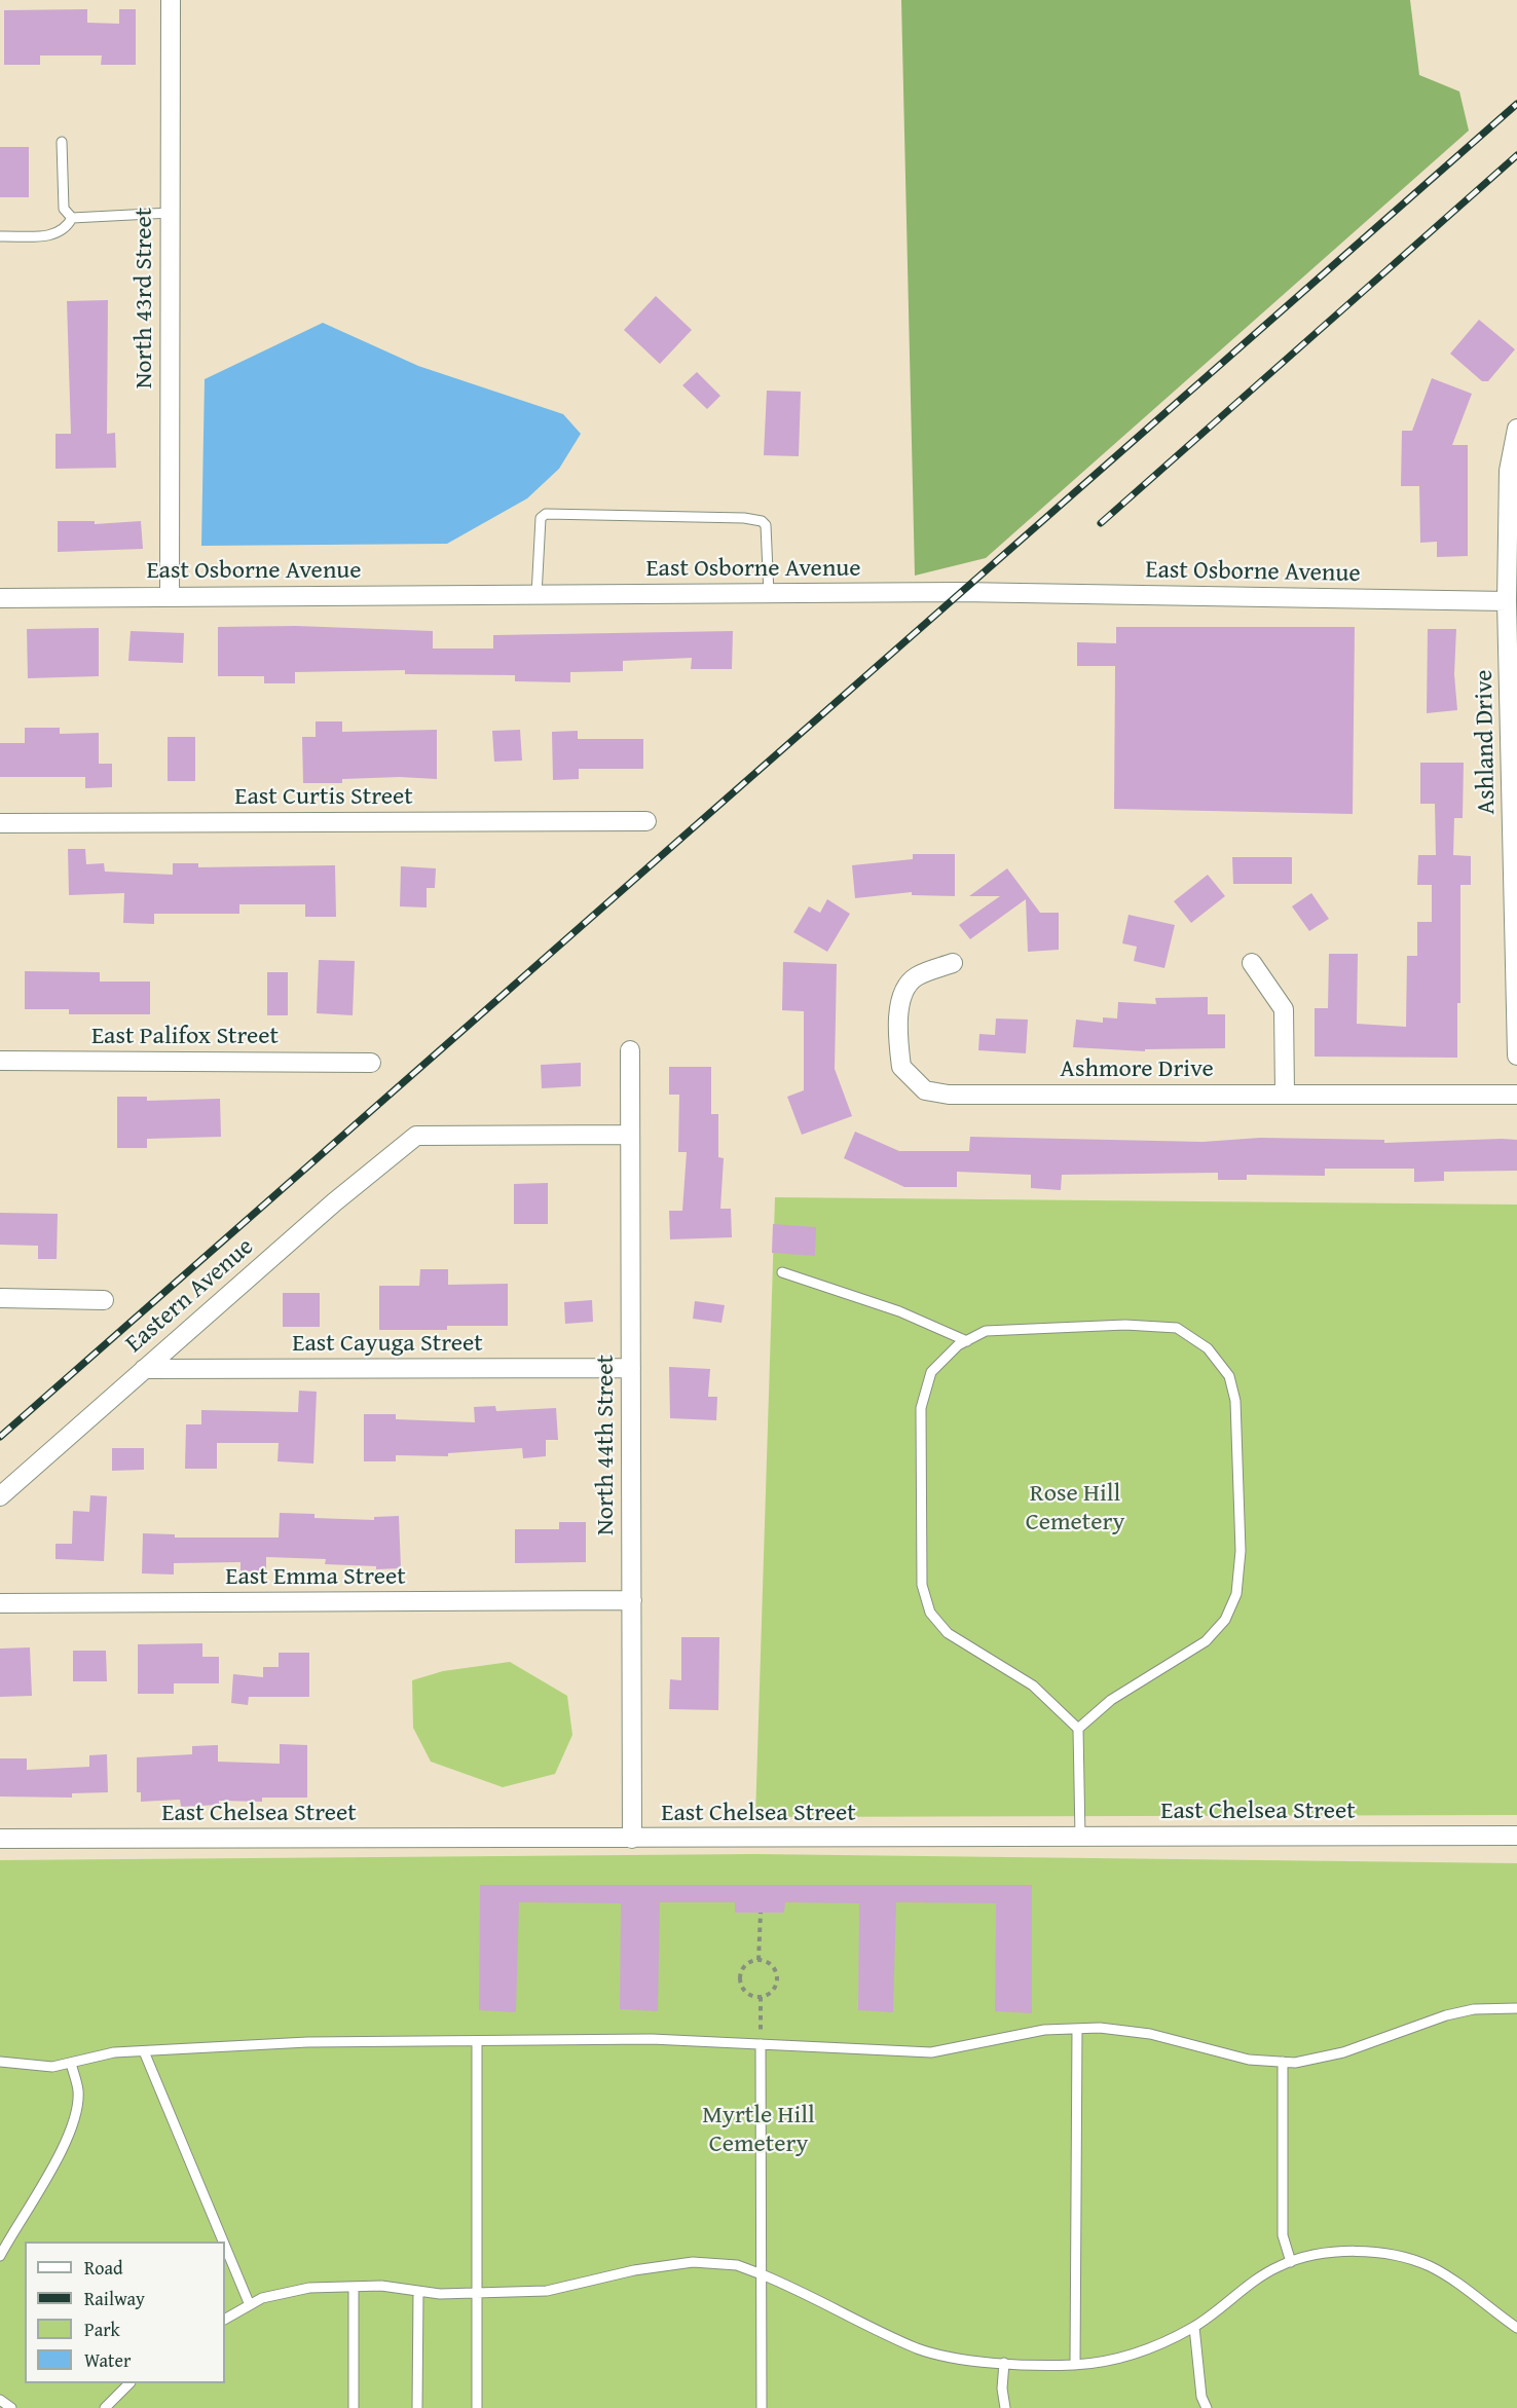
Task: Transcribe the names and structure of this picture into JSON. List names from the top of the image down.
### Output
{
  "streets": {
    "street": [
      "North 43rd Street",
      "East Osborne Avenue",
      "Ashland Drive",
      "East Curtis Street",
      "East Palifox Street",
      "Ashmore Drive",
      "Eastern Avenue",
      "East Cayuga Street",
      "North 44th Street",
      "East Emma Street",
      "East Chelsea Street"
    ]
  },
  "crossings": [
    ["North 43rd Street", "East Osborne Avenue"],
    ["East Osborne Avenue", "Ashland Drive"],
    ["Eastern Avenue", "East Cayuga Street"],
    ["Eastern Avenue", "North 44th Street"],
    ["East Cayuga Street", "North 44th Street"],
    ["North 44th Street", "East Emma Street"],
    ["North 44th Street", "East Chelsea Street"]
  ],
  "parks": ["Rose Hill Cemetery", "Myrtle Hill Cemetery"],
  "legend": [
    "Road",
    "Railway",
    "Park",
    "Water"
  ]
}
